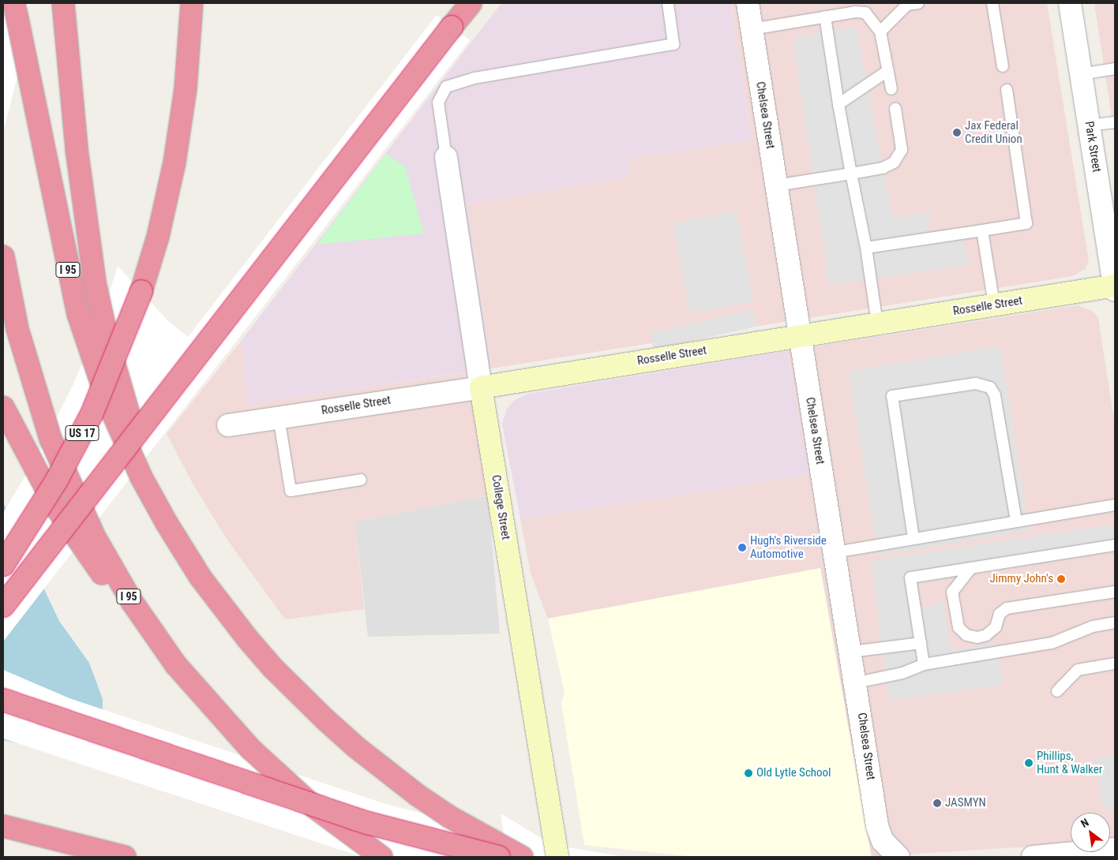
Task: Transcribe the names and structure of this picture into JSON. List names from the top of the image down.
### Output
{
  "streets": {
    "highway": ["I 95", "US 17"],
    "main road": ["Rosselle Street", "College Street"],
    "street": ["Chelsea Street", "Park Street"]
  },
  "crossings": [
    ["Chelsea Street", "Rosselle Street"],
    ["Park Street", "Rosselle Street"],
    ["Rosselle Street", "College Street"]
  ],
  "places": [
    "Jax Federal Credit Union",
    "Hugh's Riverside Automotive",
    "Jimmy John's",
    "Phillips, Hunt & Walker",
    "Old Lytle School",
    "JASMYN"
  ],
  "north": "top left"
}
